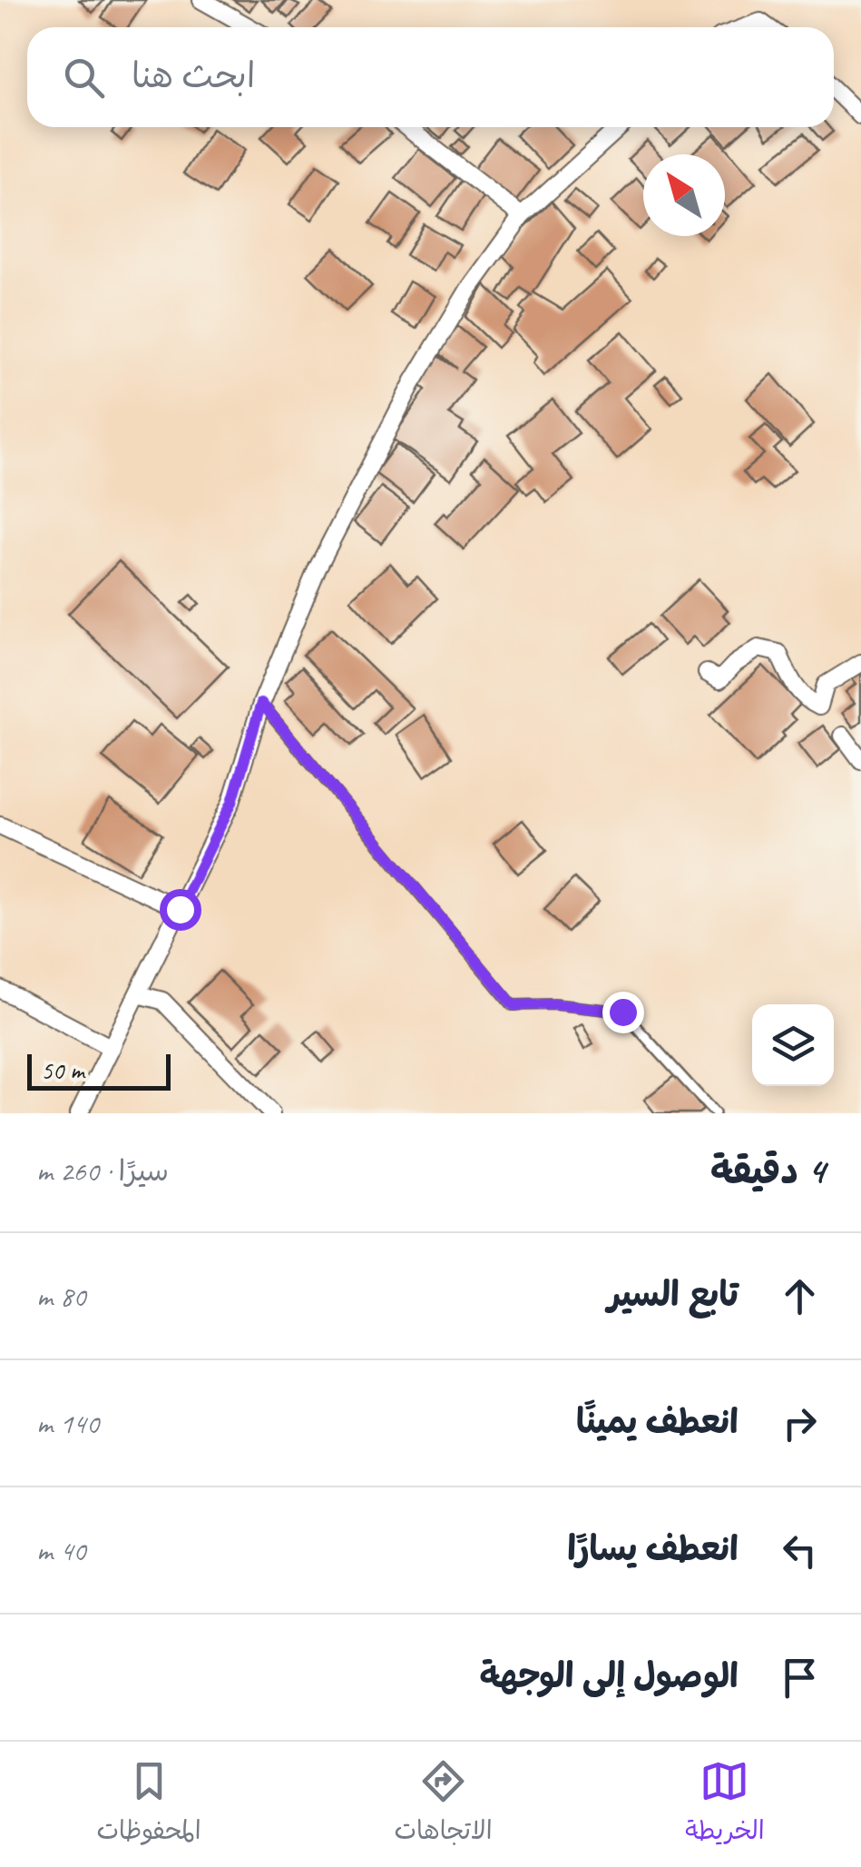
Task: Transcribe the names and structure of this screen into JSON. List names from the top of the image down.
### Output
{
  "scale_bar": "50 m",
  "north": "top left",
  "page": {
    "search": "ابحث هنا",
    "scale": "50 m",
    "heading": ["4 دقيقة", "سيرًا · 260 m"],
    "list": [
      ["تابع السير", "80 m"],
      ["انعطف يمينًا", "140 m"],
      ["انعطف يسارًا", "40 m"],
      "الوصول إلى الوجهة"
    ],
    "nav": ["الخريطة", "الاتجاهات", "المحفوظات"]
  }
}
